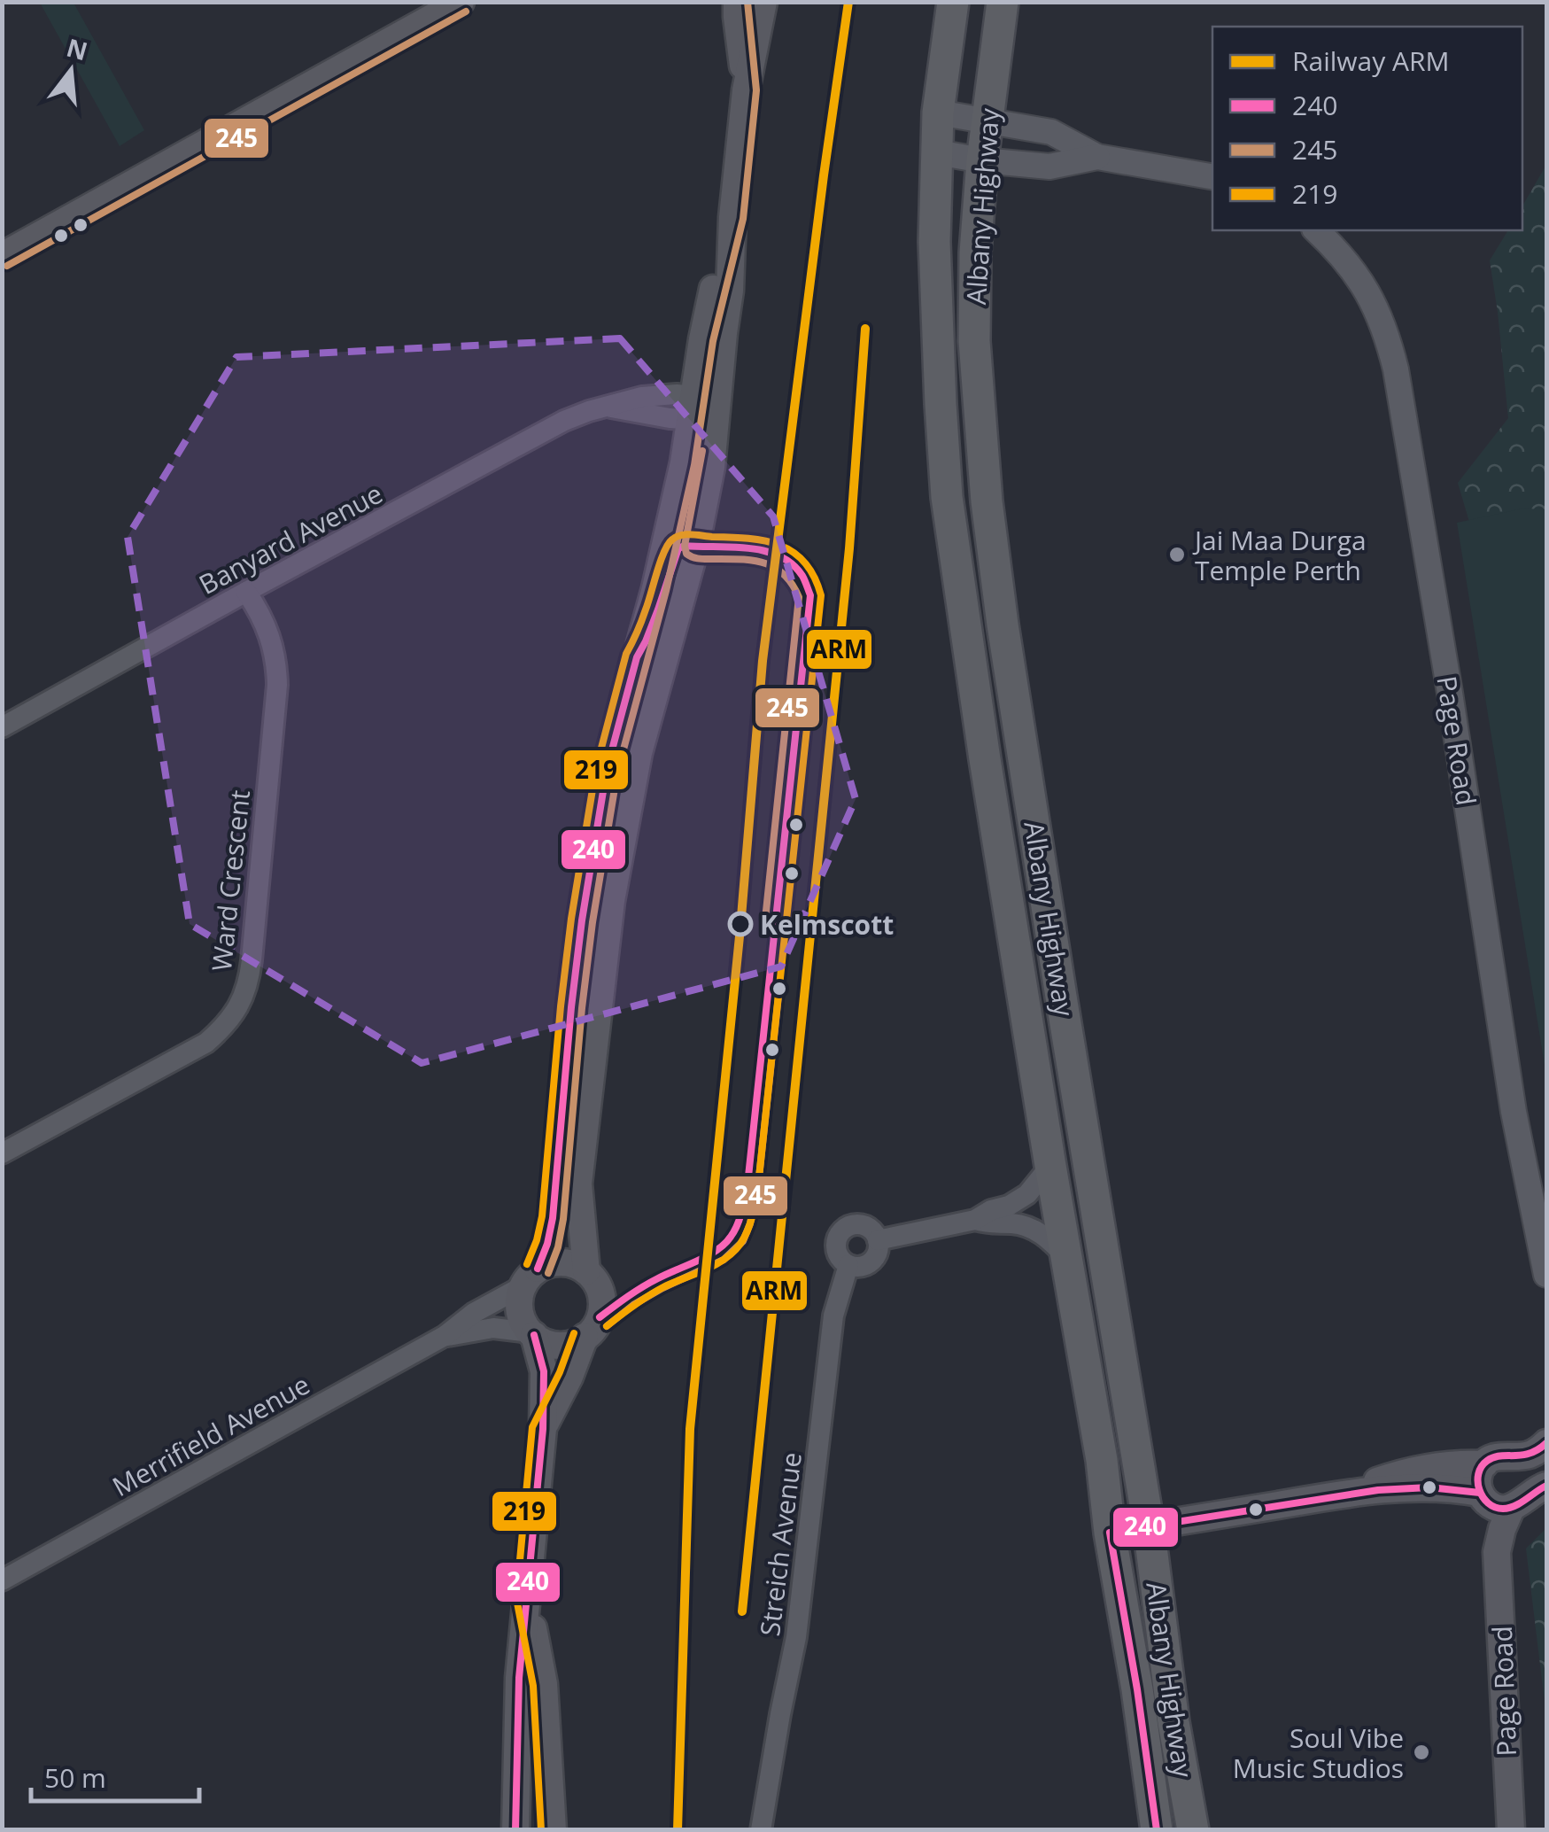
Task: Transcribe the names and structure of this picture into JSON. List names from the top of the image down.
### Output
{
  "streets": {
    "highway": ["Albany Highway"],
    "main road": ["Page Road"],
    "street": [
      "Banyard Avenue",
      "Ward Crescent",
      "Merrifield Avenue",
      "Streich Avenue"
    ]
  },
  "crossings": [
    ["Albany Highway", "Streich Avenue"],
    ["Banyard Avenue", "Ward Crescent"]
  ],
  "places": ["Jai Maa Durga Temple Perth", "Kelmscott", "Soul Vibe Music Studios"],
  "lines": [
    "rail line ARM",
    "transit line 245",
    "transit line 219",
    "transit line 240"
  ],
  "legend": [
    "Railway ARM",
    "240",
    "245",
    "219"
  ],
  "scale_bar": "50 m",
  "north": "top"
}
